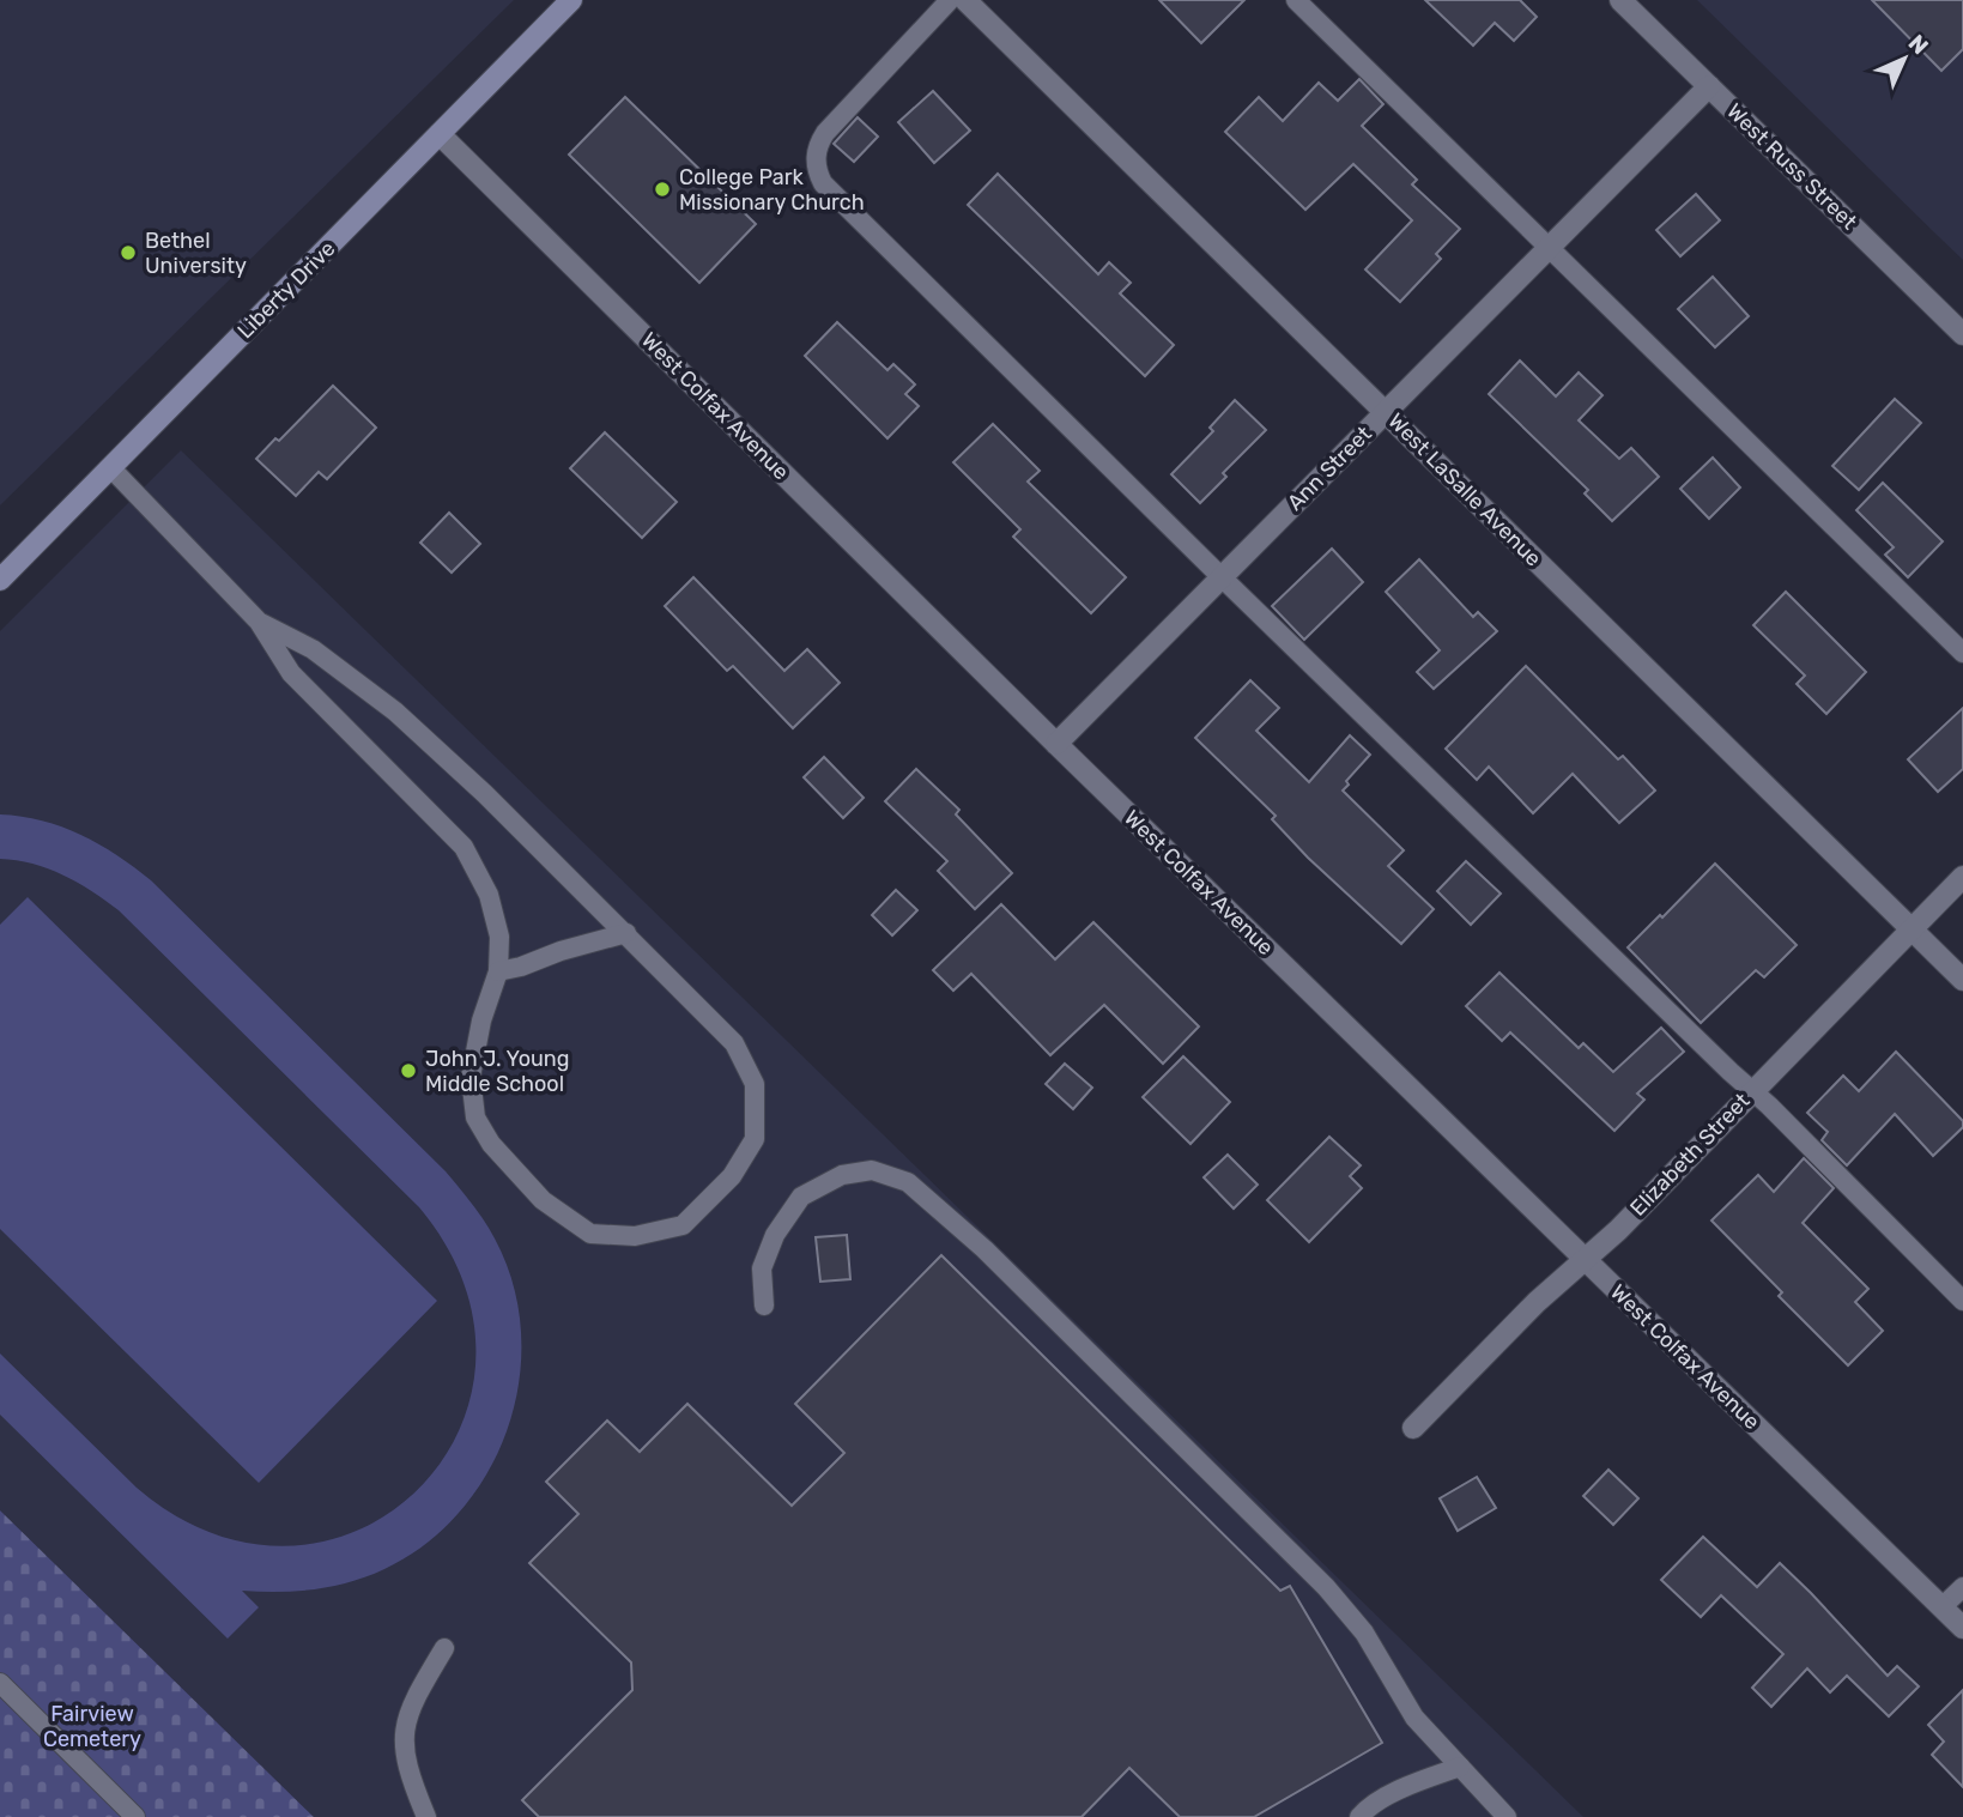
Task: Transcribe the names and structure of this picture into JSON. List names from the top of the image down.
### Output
{
  "streets": {
    "street": [
      "West Russ Street",
      "Liberty Drive",
      "West Colfax Avenue",
      "Ann Street",
      "West LaSalle Avenue",
      "Elizabeth Street"
    ]
  },
  "crossings": [
    ["West Russ Street", "Ann Street"],
    ["Liberty Drive", "West Colfax Avenue"],
    ["West Colfax Avenue", "Ann Street"],
    ["West Colfax Avenue", "Elizabeth Street"],
    ["Ann Street", "West LaSalle Avenue"],
    ["West LaSalle Avenue", "Elizabeth Street"]
  ],
  "parks": ["Fairview Cemetery"],
  "places": ["College Park Missionary Church", "Bethel University", "John J. Young Middle School"],
  "north": "top right"
}
